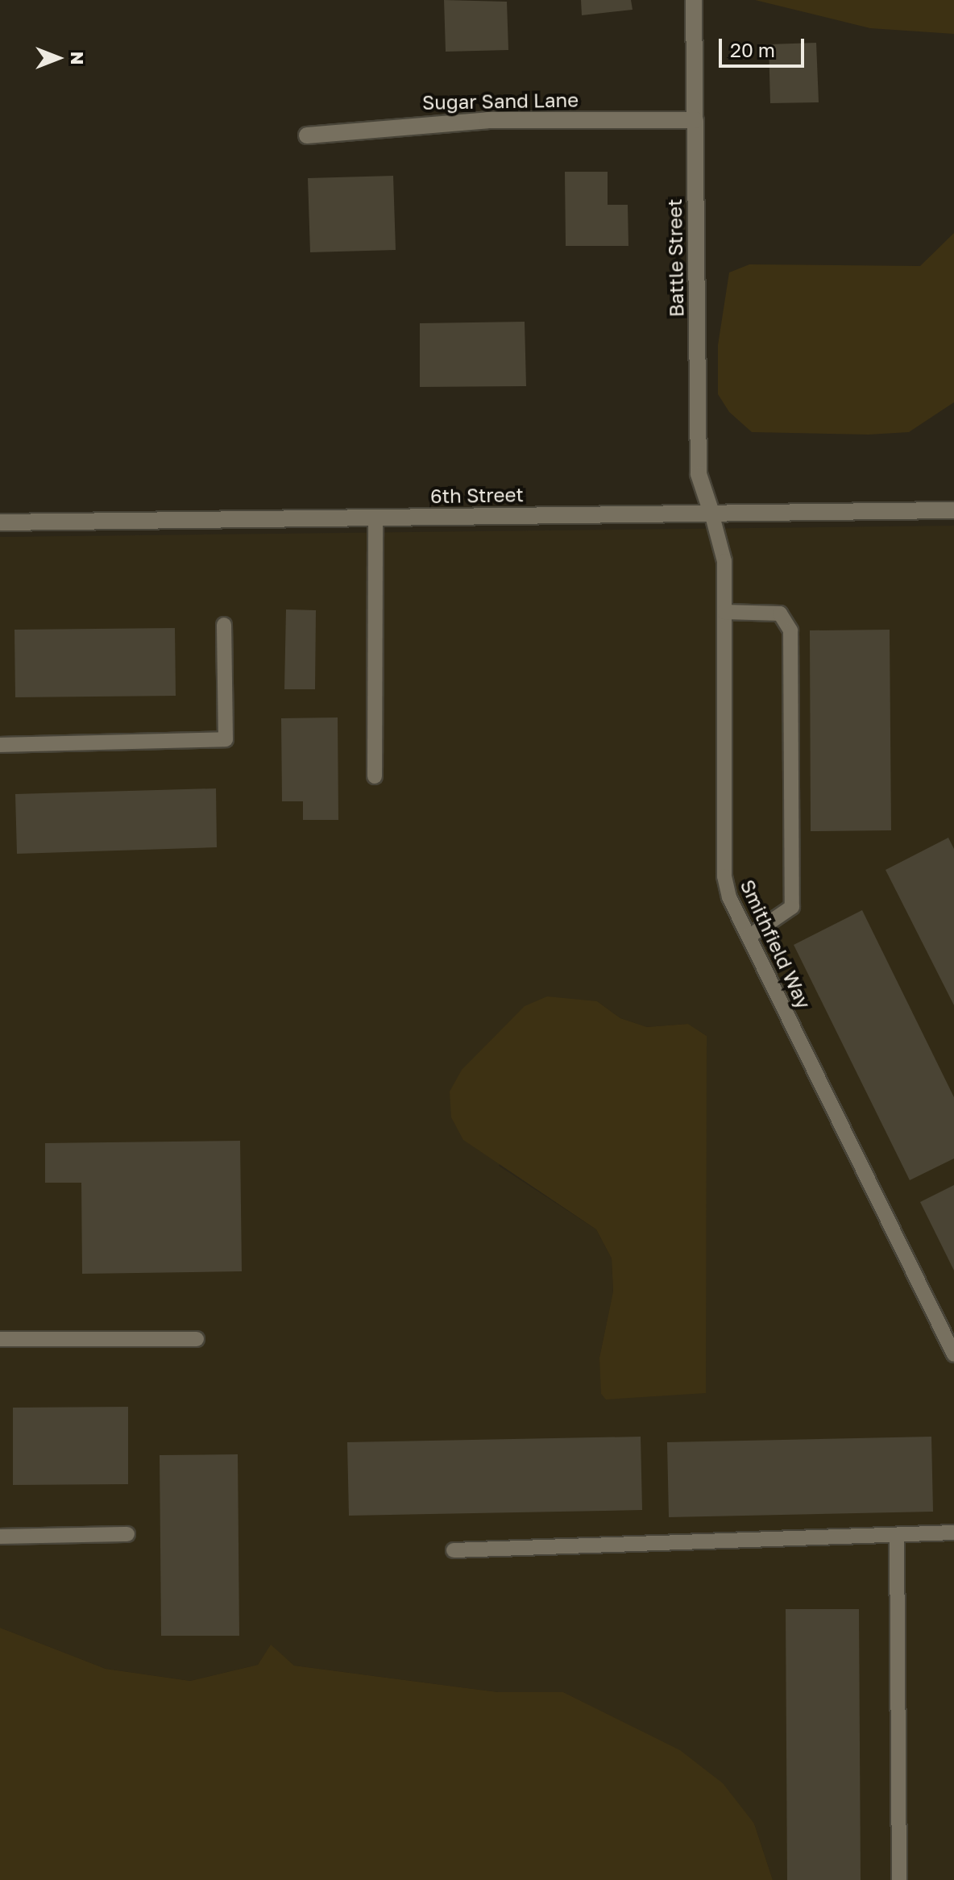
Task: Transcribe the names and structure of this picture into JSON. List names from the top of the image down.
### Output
{
  "streets": {
    "street": ["Sugar Sand Lane", "Battle Street", "6th Street"],
    "lane": ["Smithfield Way"]
  },
  "crossings": [
    ["Sugar Sand Lane", "Battle Street"],
    ["Battle Street", "6th Street"],
    ["Battle Street", "Smithfield Way"],
    ["6th Street", "Smithfield Way"]
  ],
  "scale_bar": "20 m",
  "north": "right"
}
